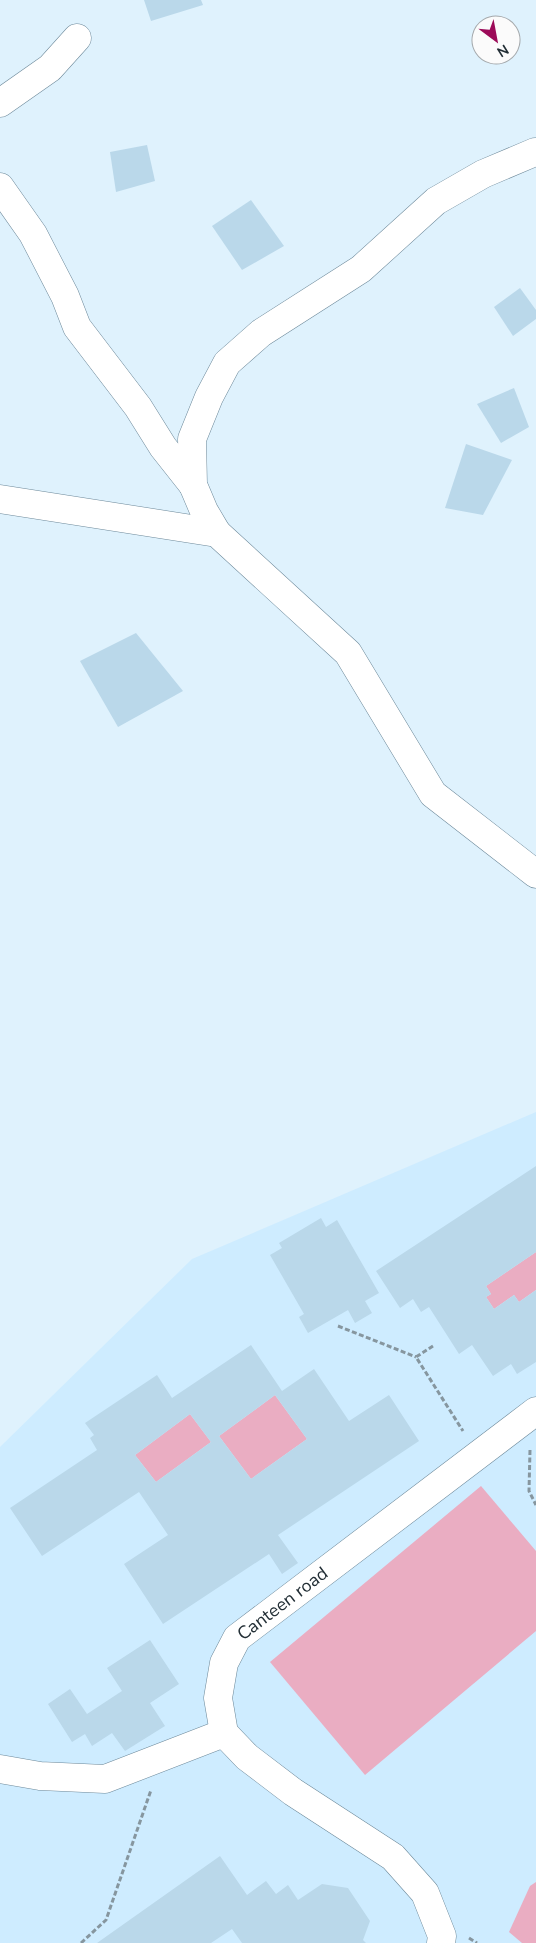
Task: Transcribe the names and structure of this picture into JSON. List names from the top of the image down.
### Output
{
  "streets": {
    "street": ["Canteen road"]
  },
  "north": "bottom right"
}
